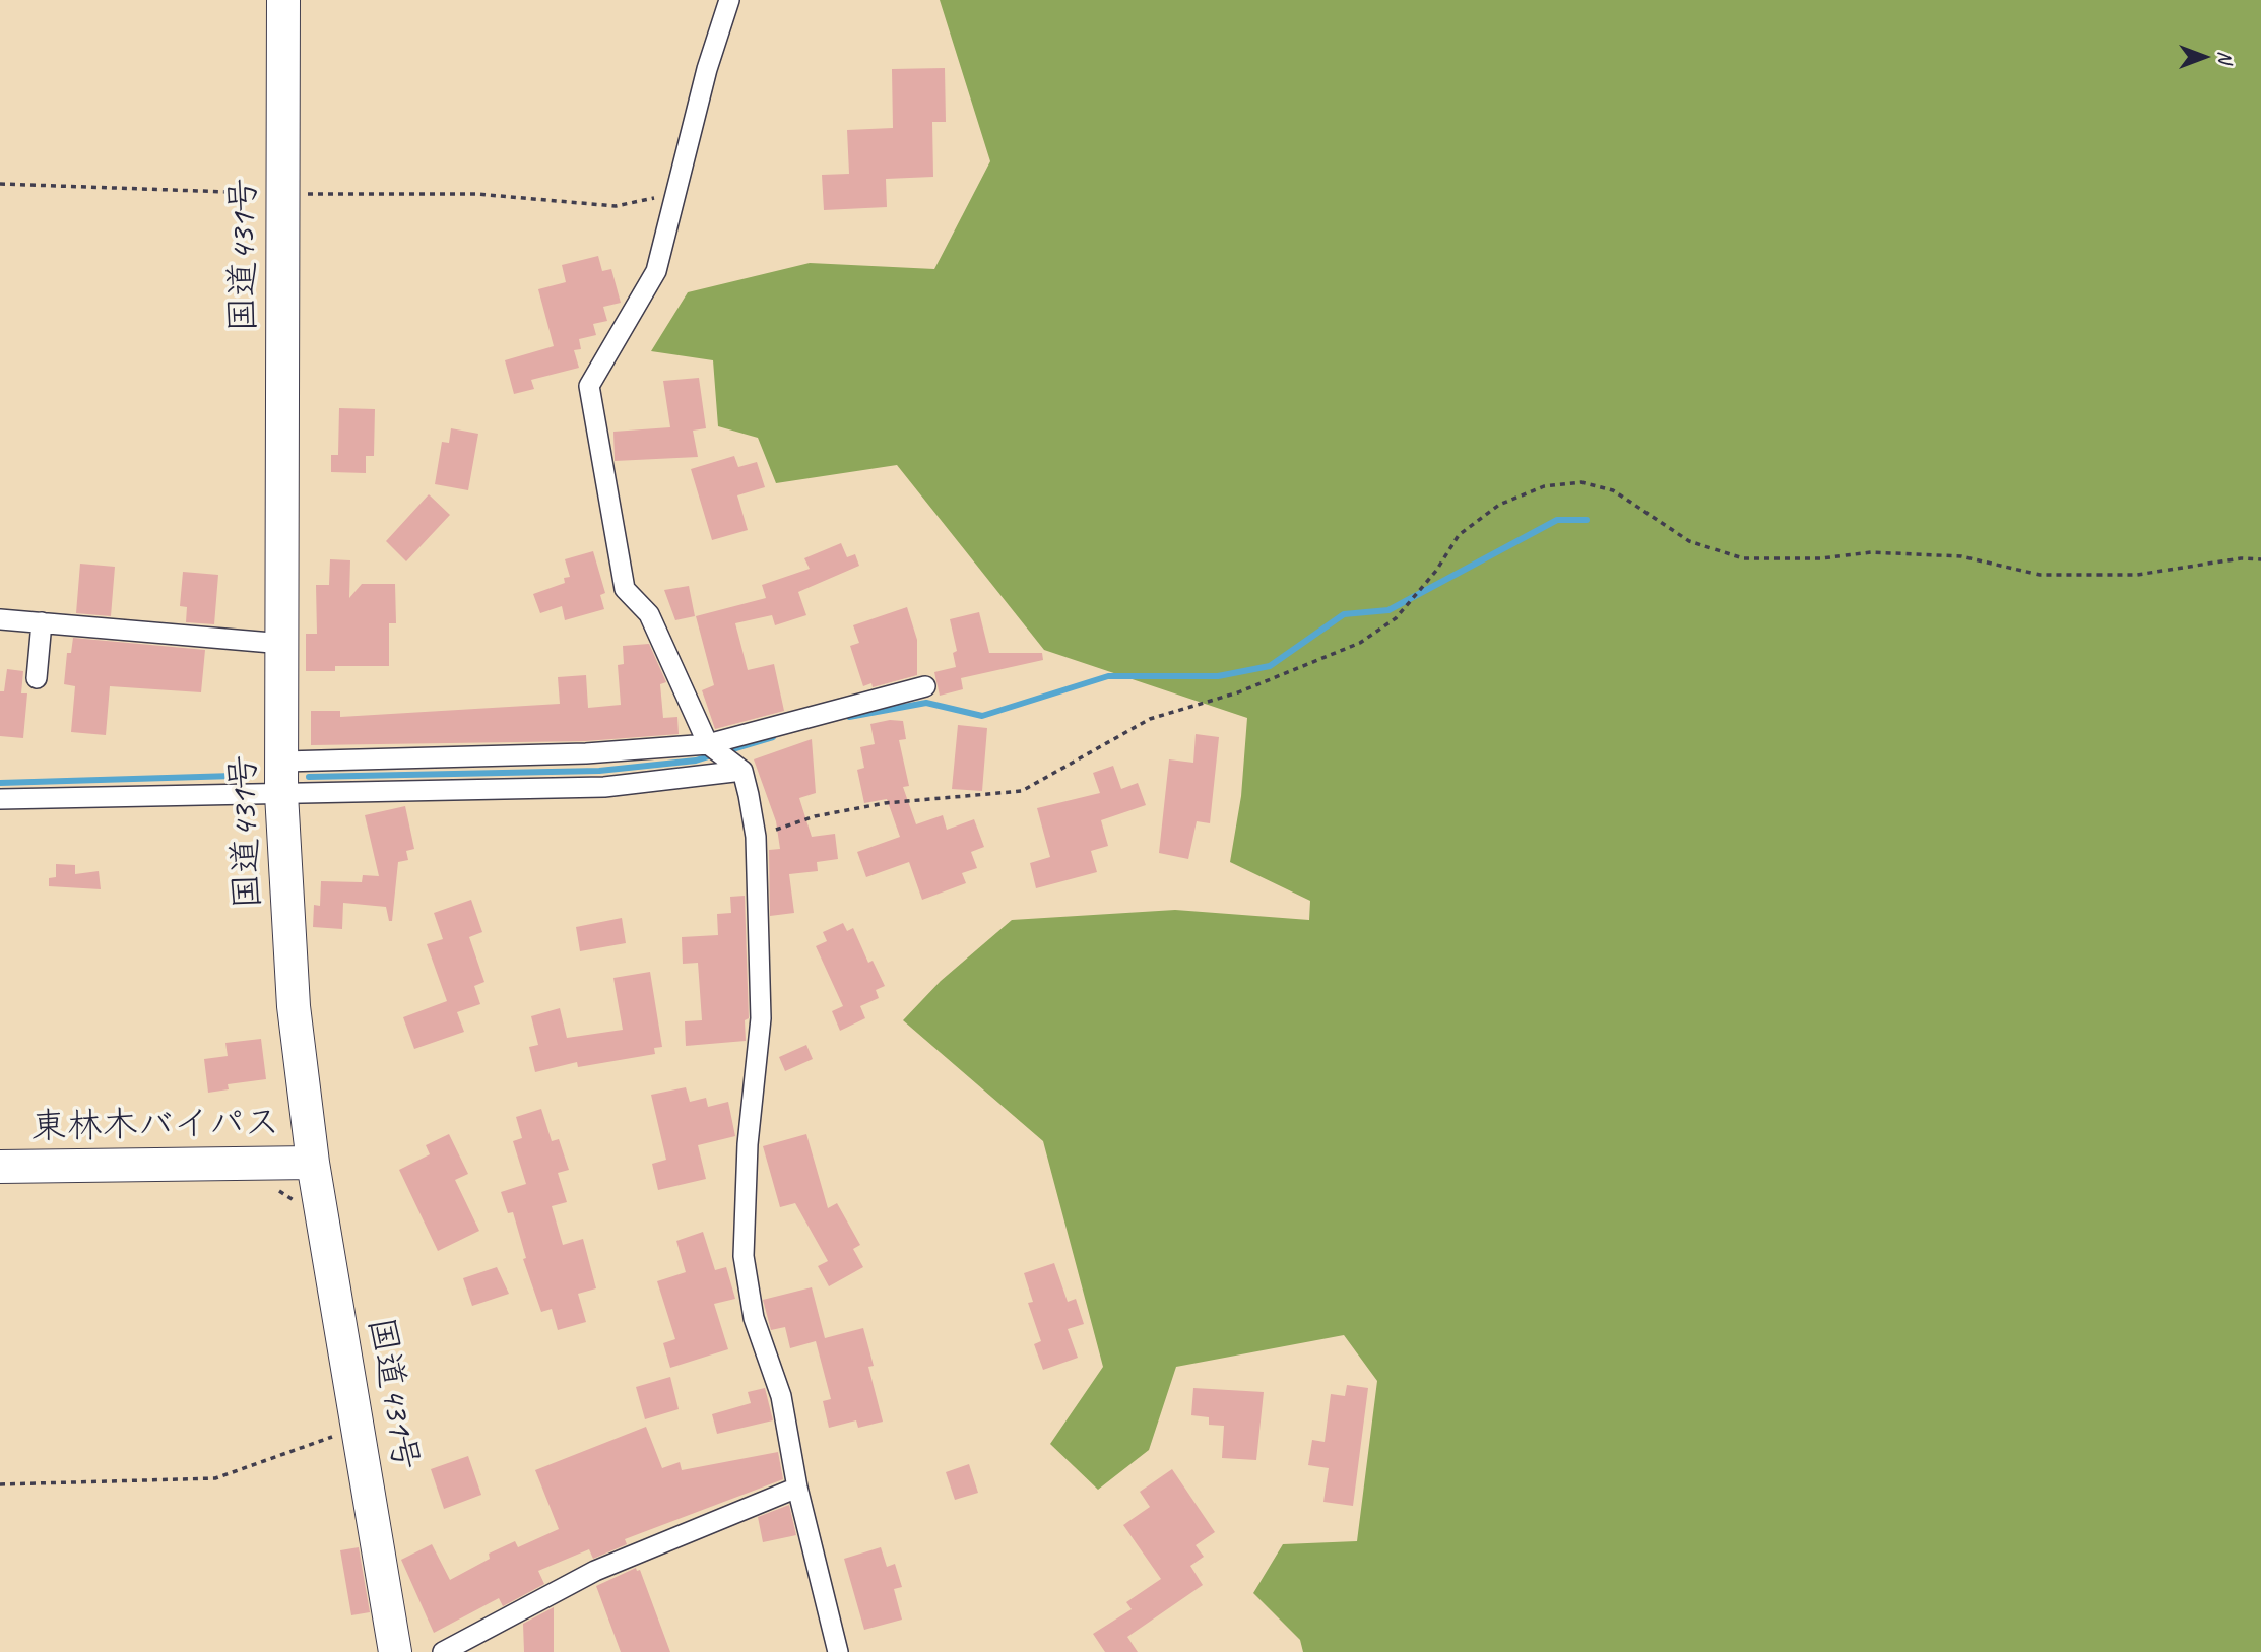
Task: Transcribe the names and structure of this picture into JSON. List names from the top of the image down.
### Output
{
  "streets": {
    "highway": ["国道431号", "東林木バイパス"]
  },
  "crossings": [
    ["国道431号", "東林木バイパス"]
  ],
  "north": "right"
}
